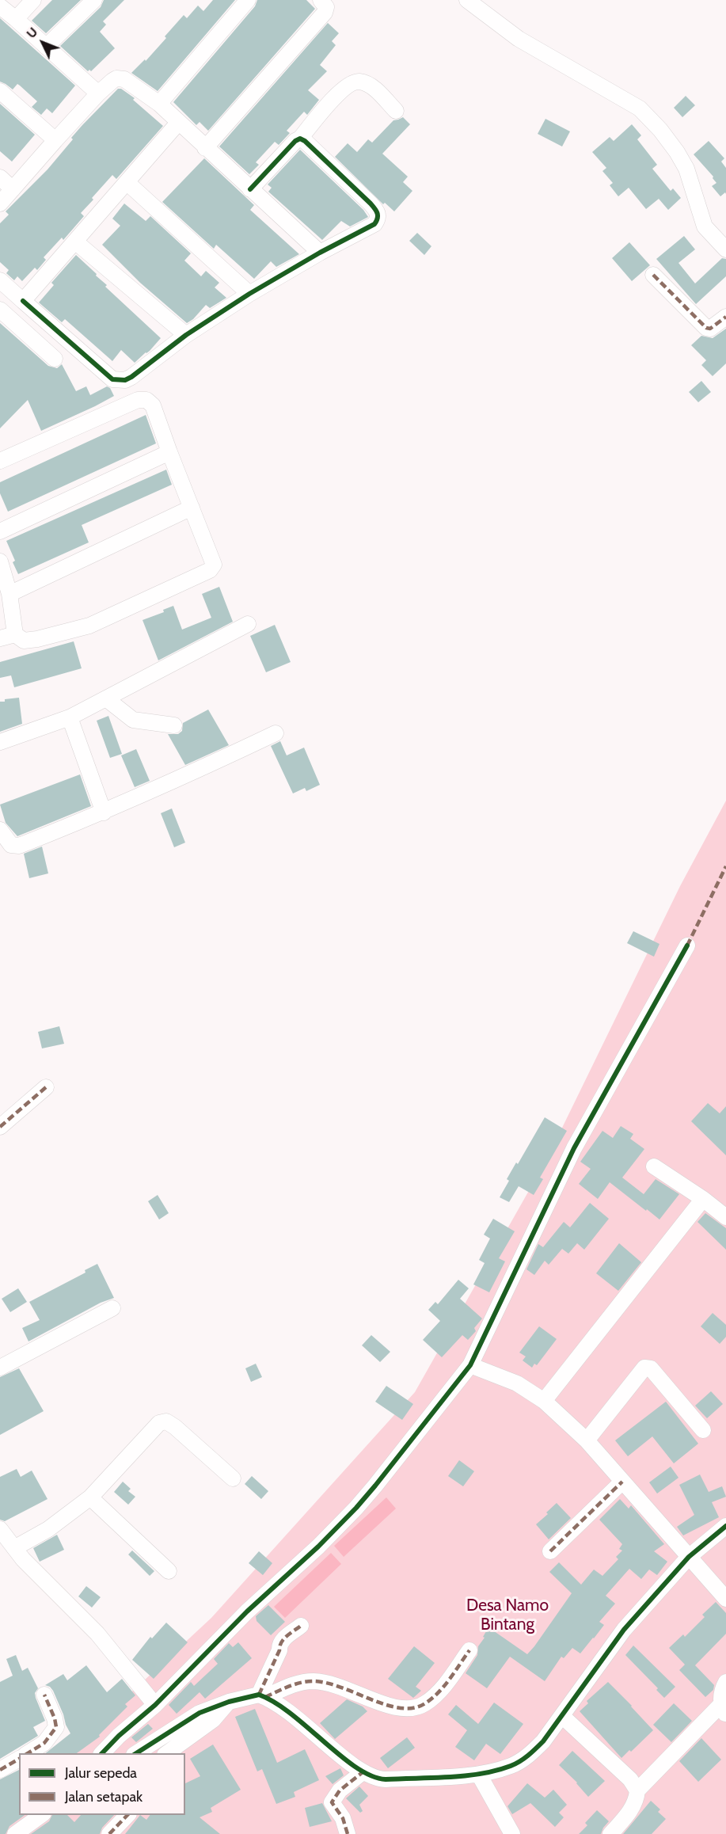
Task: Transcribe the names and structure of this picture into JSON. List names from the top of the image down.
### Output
{
  "parks": ["Desa Namo Bintang"],
  "legend": ["Jalur sepeda", "Jalan setapak"],
  "north": "top left"
}
